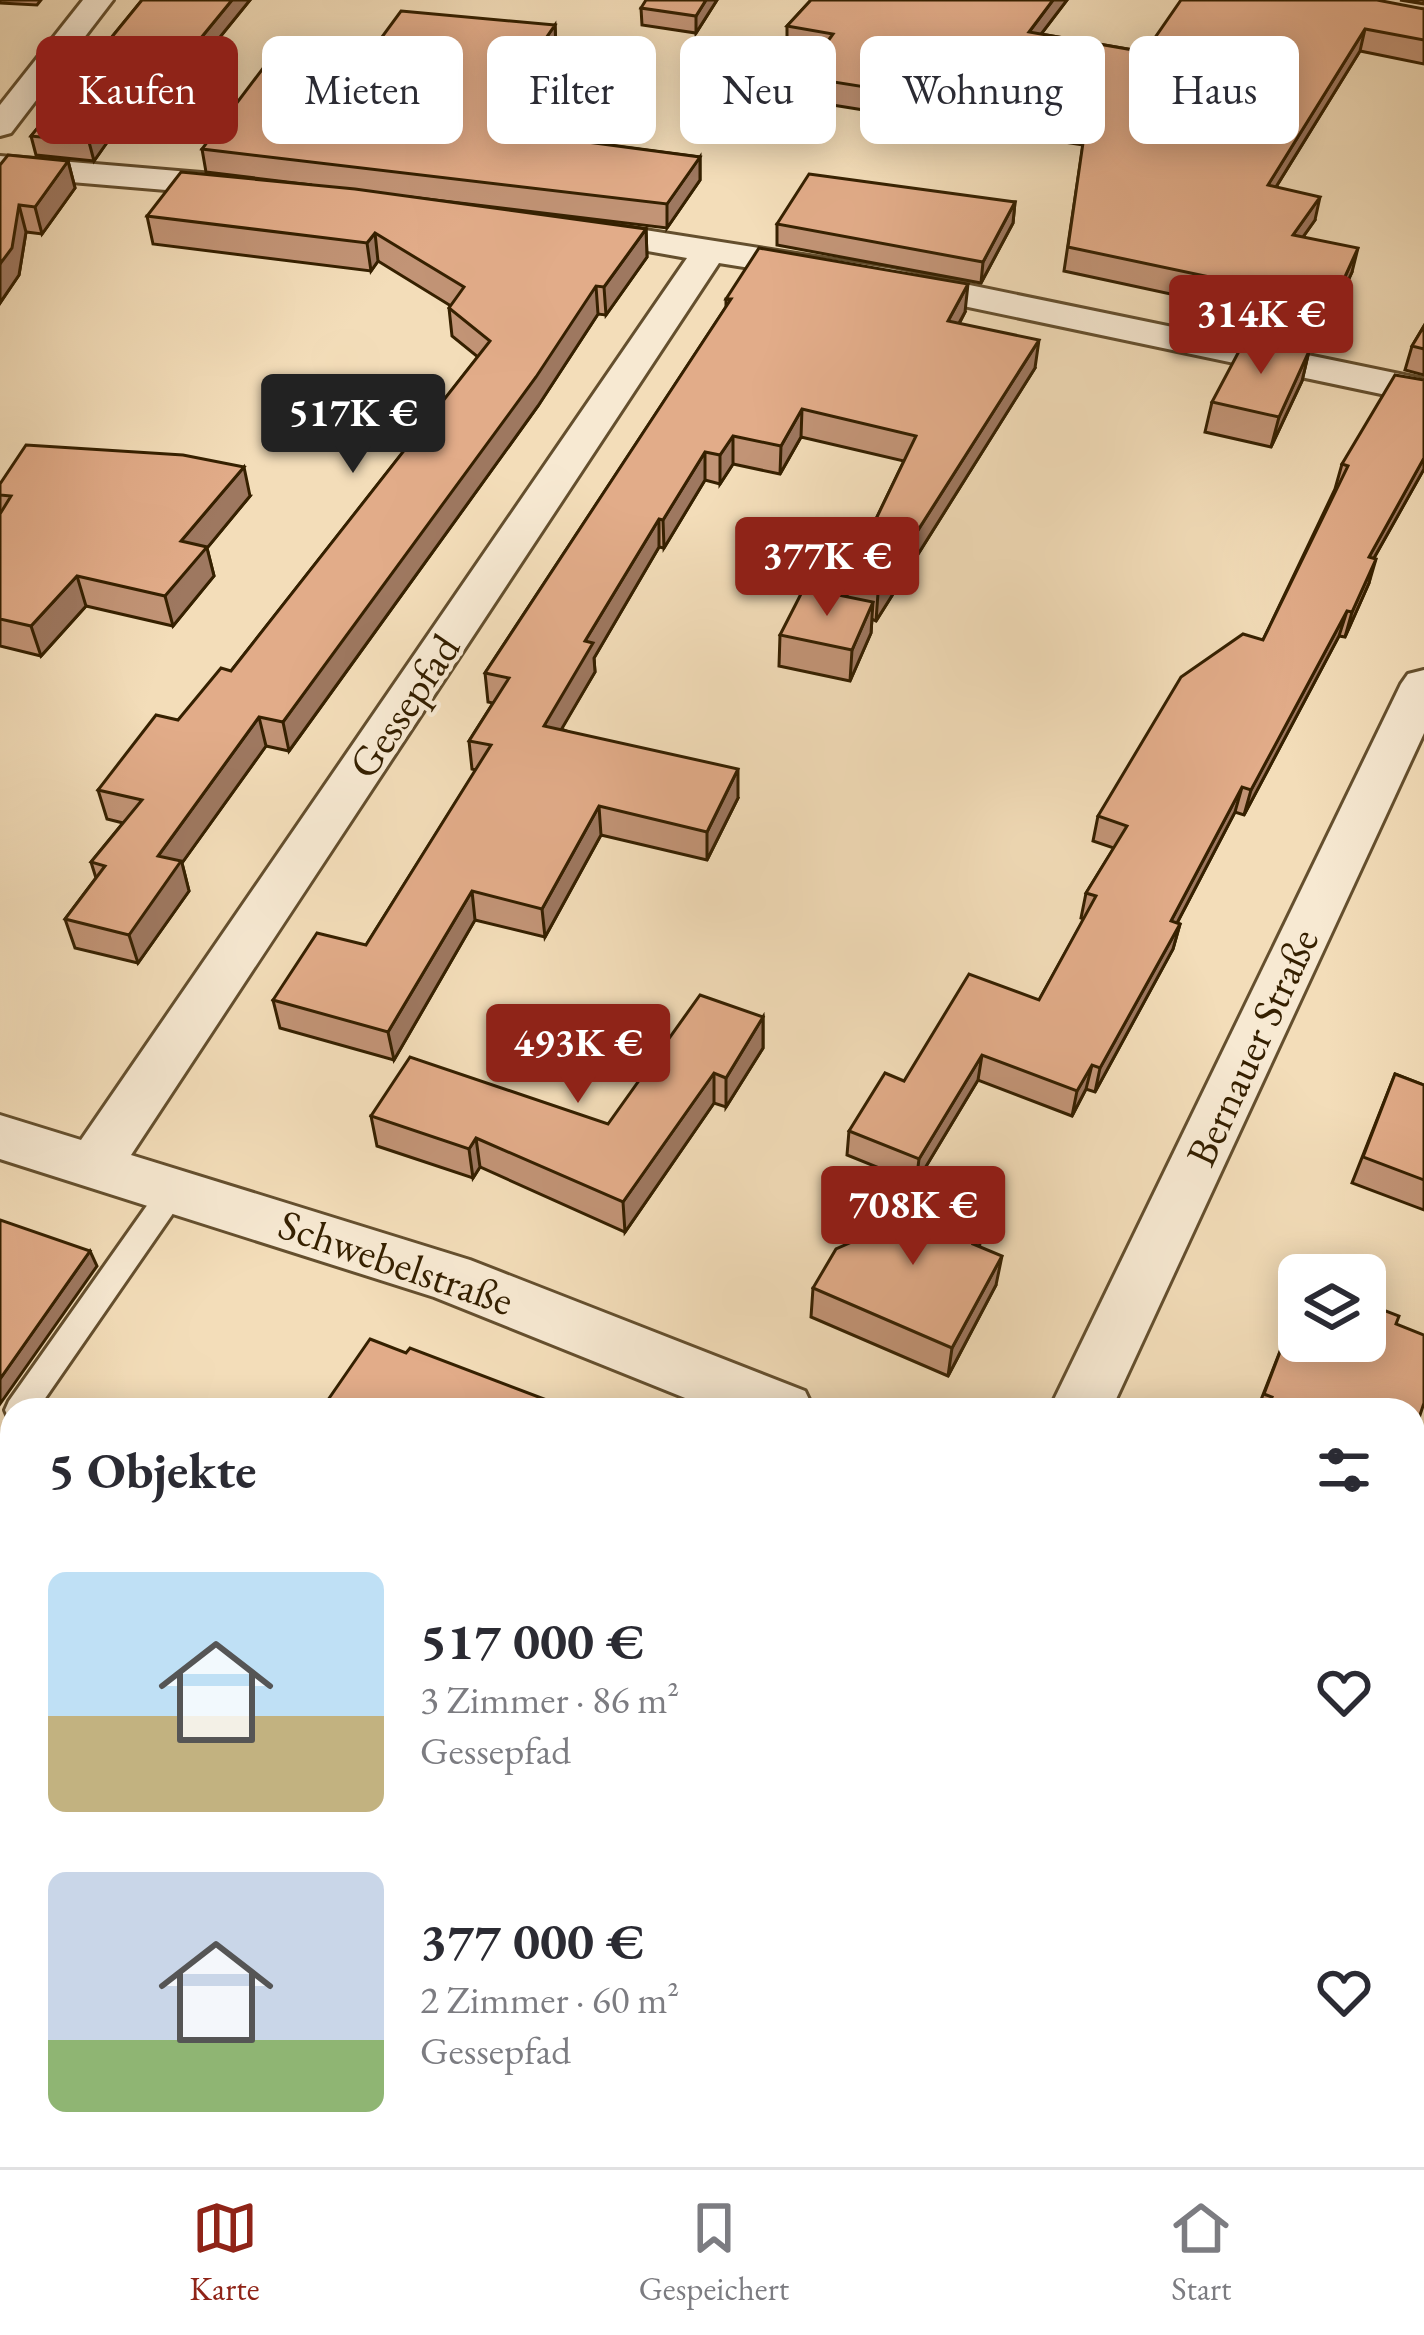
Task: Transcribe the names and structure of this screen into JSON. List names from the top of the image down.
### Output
{
  "streets": {
    "street": ["Gessepfad", "Bernauer Straße", "Schwebelstraße"]
  },
  "crossings": [
    ["Gessepfad", "Schwebelstraße"]
  ],
  "page": {
    "chip": [
      "Kaufen",
      "Mieten",
      "Filter",
      "Neu",
      "Wohnung",
      "Haus"
    ],
    "price": [
      "314K €",
      "517K €",
      "377K €",
      "493K €",
      "708K €"
    ],
    "heading": "5 Objekte",
    "list": [
      {
        "name": "517 000 €",
        "note": "3 Zimmer · 86 m² · Gessepfad"
      },
      {
        "name": "377 000 €",
        "note": "2 Zimmer · 60 m² · Gessepfad"
      }
    ],
    "tabs": ["Karte", "Gespeichert", "Start"]
  }
}
